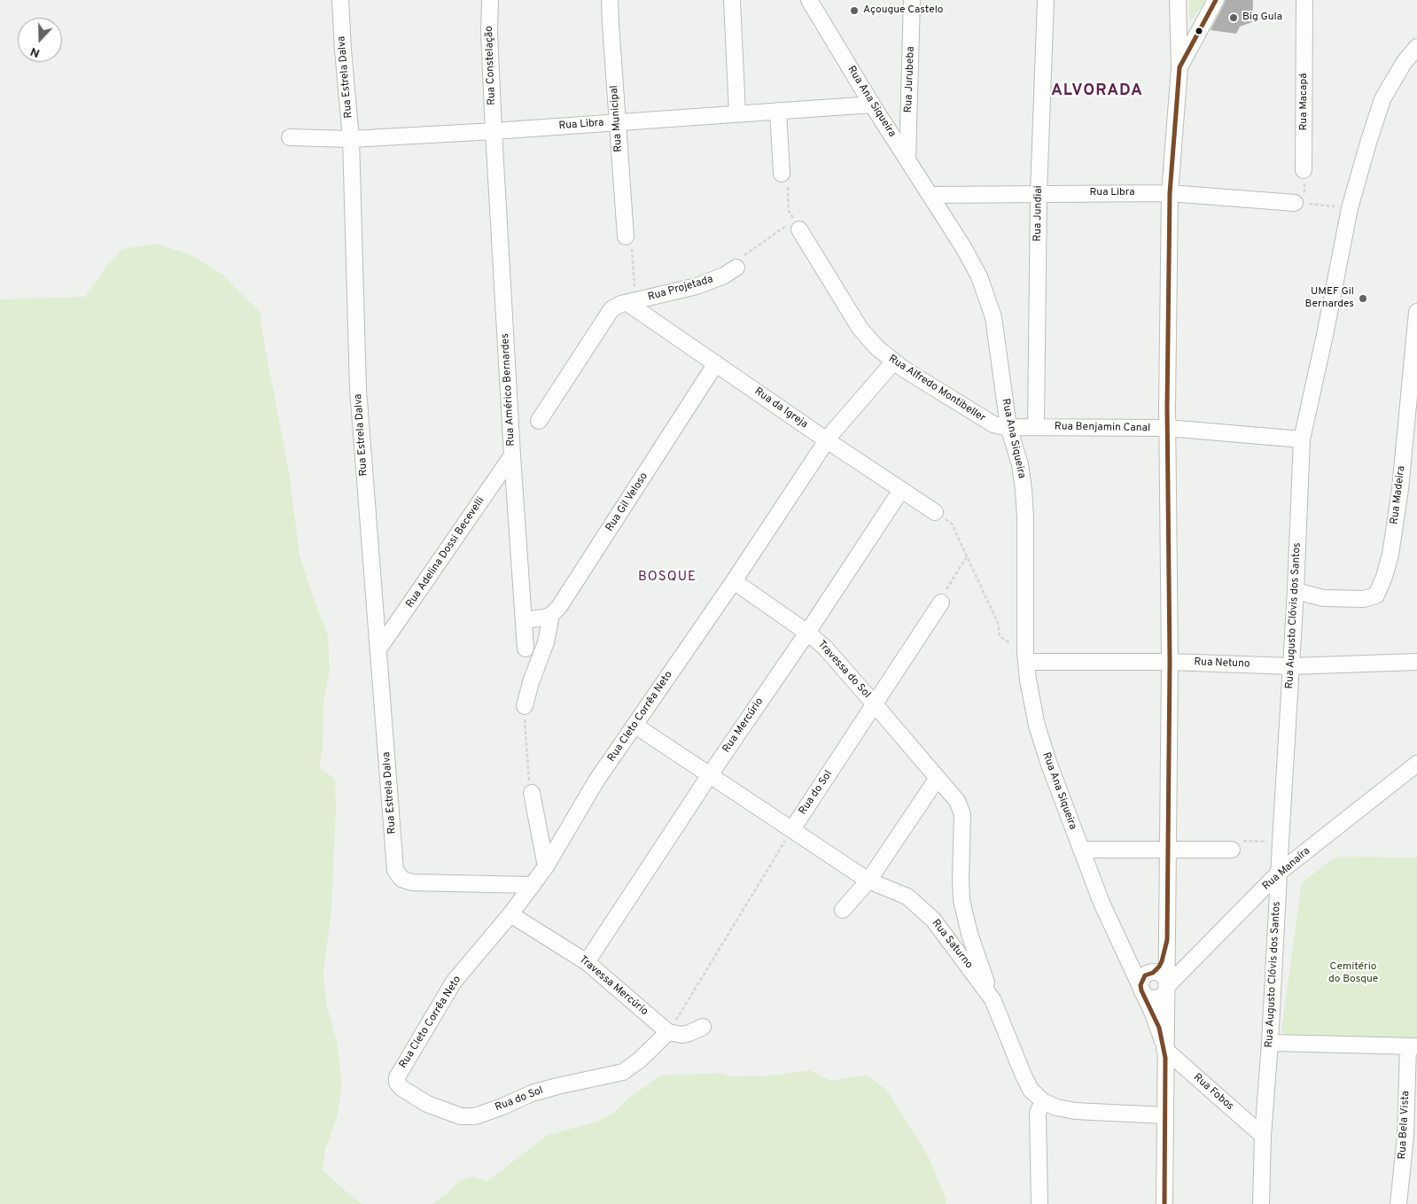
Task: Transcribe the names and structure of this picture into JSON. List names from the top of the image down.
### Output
{
  "streets": {
    "street": [
      "Rua Constelação",
      "Rua Estrela Dalva",
      "Rua Jurubeba",
      "Rua Ana Siqueira",
      "Rua Macapá",
      "Rua Municipal",
      "Rua Libra",
      "Rua Jundiai",
      "Rua Projetada",
      "Rua Alfredo Montibeller",
      "Rua Américo Bernardes",
      "Rua da Igreja",
      "Rua Benjamin Canal",
      "Rua Madeira",
      "Rua Gil Veloso",
      "Rua Adelina Dossi Becevelli",
      "Rua Augusto Clóvis dos Santos",
      "Rua Netuno",
      "Travessa do Sol",
      "Rua Cleto Corrêa Neto",
      "Rua Mercúrio",
      "Rua do Sol",
      "Rua Manaíra",
      "Rua Saturno",
      "Travessa Mercúrio",
      "Rua Fobos",
      "Rua Bela Vista"
    ]
  },
  "crossings": [
    ["Rua Constelação", "Rua Libra"],
    ["Rua Constelação", "Rua Américo Bernardes"],
    ["Rua Estrela Dalva", "Rua Libra"],
    ["Rua Estrela Dalva", "Rua Adelina Dossi Becevelli"],
    ["Rua Estrela Dalva", "Rua Cleto Corrêa Neto"],
    ["Rua Jurubeba", "Rua Ana Siqueira"],
    ["Rua Ana Siqueira", "Rua Libra"],
    ["Rua Ana Siqueira", "Rua Alfredo Montibeller"],
    ["Rua Ana Siqueira", "Rua Benjamin Canal"],
    ["Rua Ana Siqueira", "Rua Netuno"],
    ["Rua Ana Siqueira", "Rua Manaíra"],
    ["Rua Ana Siqueira", "Rua Fobos"],
    ["Rua Municipal", "Rua Libra"],
    ["Rua Libra", "Rua Jundiai"],
    ["Rua Libra", "Rua Américo Bernardes"],
    ["Rua Jundiai", "Rua Benjamin Canal"],
    ["Rua Projetada", "Rua da Igreja"],
    ["Rua Alfredo Montibeller", "Rua Benjamin Canal"],
    ["Rua Alfredo Montibeller", "Rua Cleto Corrêa Neto"],
    ["Rua Américo Bernardes", "Rua Adelina Dossi Becevelli"],
    ["Rua da Igreja", "Rua Gil Veloso"],
    ["Rua da Igreja", "Rua Cleto Corrêa Neto"],
    ["Rua da Igreja", "Rua Mercúrio"],
    ["Rua Benjamin Canal", "Rua Augusto Clóvis dos Santos"],
    ["Rua Madeira", "Rua Augusto Clóvis dos Santos"],
    ["Rua Augusto Clóvis dos Santos", "Rua Netuno"],
    ["Rua Augusto Clóvis dos Santos", "Rua Manaíra"],
    ["Rua Augusto Clóvis dos Santos", "Rua Fobos"],
    ["Travessa do Sol", "Rua Cleto Corrêa Neto"],
    ["Travessa do Sol", "Rua Mercúrio"],
    ["Travessa do Sol", "Rua do Sol"],
    ["Travessa do Sol", "Rua Saturno"],
    ["Rua Cleto Corrêa Neto", "Rua do Sol"],
    ["Rua Cleto Corrêa Neto", "Rua Saturno"],
    ["Rua Cleto Corrêa Neto", "Travessa Mercúrio"],
    ["Rua Mercúrio", "Rua Saturno"],
    ["Rua Mercúrio", "Travessa Mercúrio"],
    ["Rua do Sol", "Rua Saturno"],
    ["Rua do Sol", "Travessa Mercúrio"]
  ],
  "districts": ["ALVORADA", "BOSQUE"],
  "parks": ["Cemitério do Bosque"],
  "places": ["Açougue Castelo", "Big Gula", "UMEF Gil Bernardes"],
  "north": "bottom"
}
